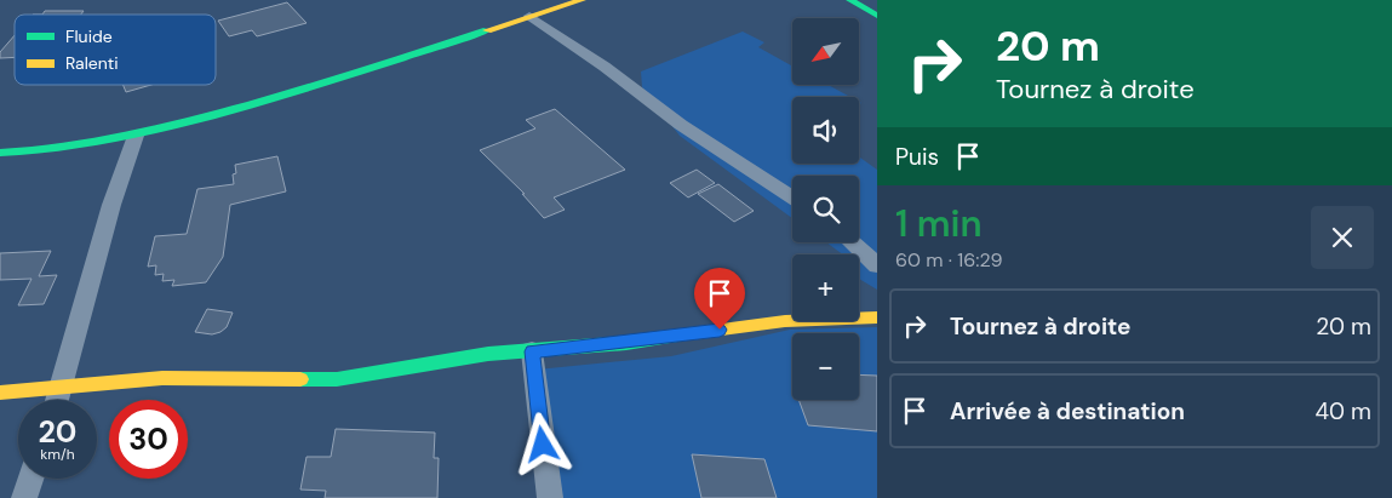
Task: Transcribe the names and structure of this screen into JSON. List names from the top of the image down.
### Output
{
  "legend": ["Fluide", "Ralenti"],
  "north": "bottom left",
  "page": {
    "turn": ["20 m", "Tournez à droite"],
    "map_buttons": ["+", "−"],
    "then": "Puis",
    "heading": ["1 min", "60 m · 16:29"],
    "list": [
      {
        "name": "Tournez à droite",
        "value": "20 m"
      },
      {
        "name": "Arrivée à destination",
        "value": "40 m"
      }
    ],
    "speed": "20 km/h",
    "limit": "30"
  }
}
